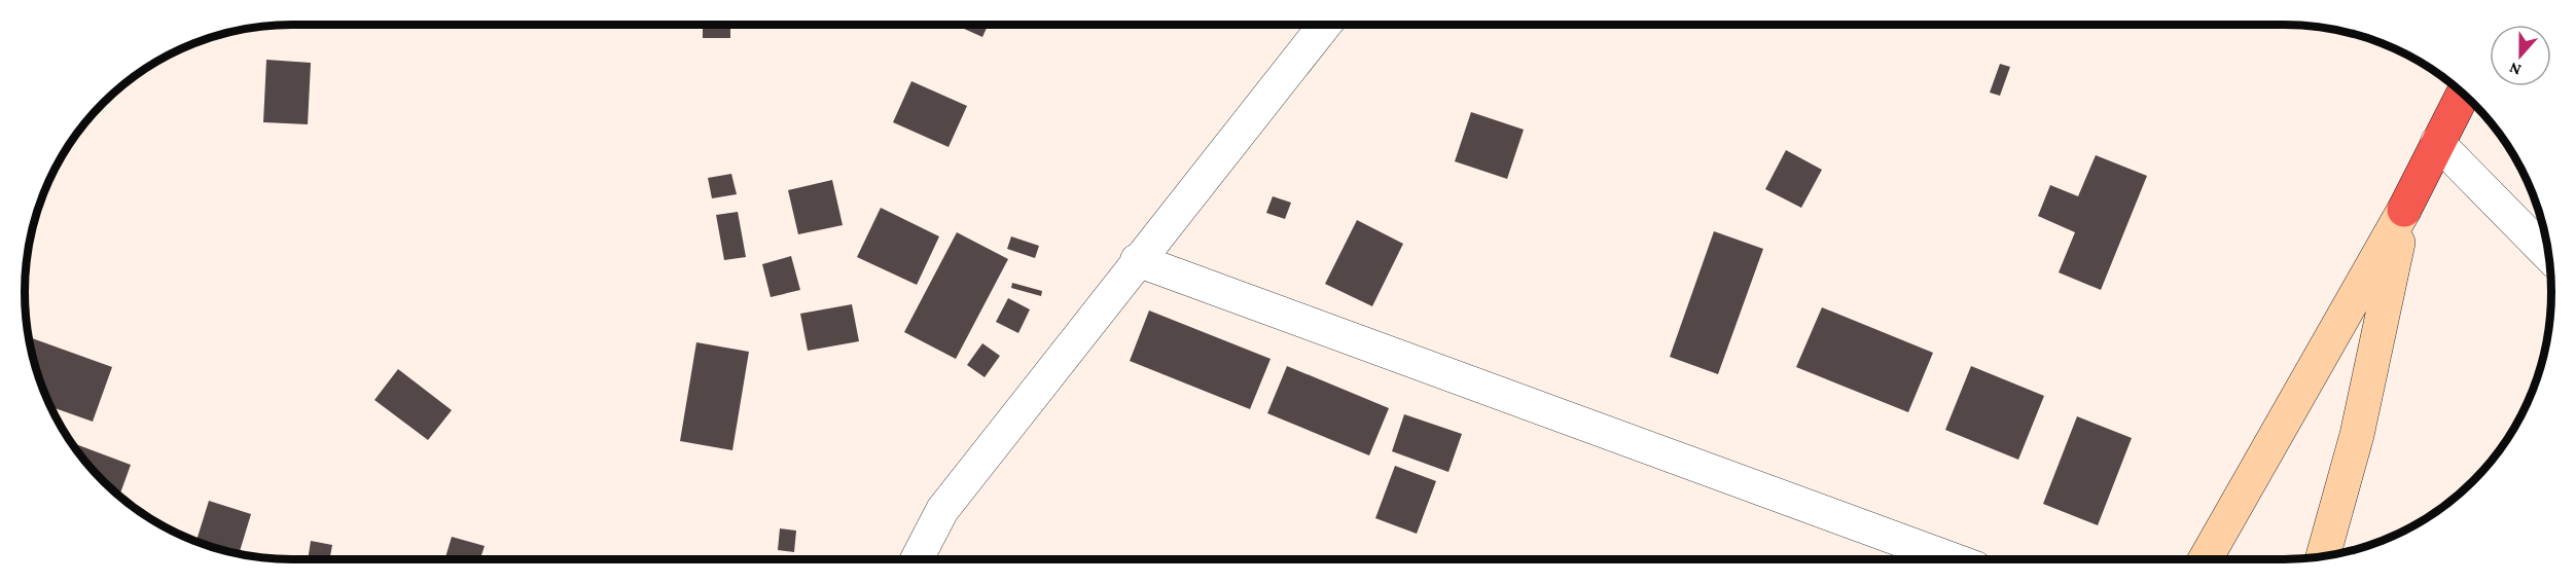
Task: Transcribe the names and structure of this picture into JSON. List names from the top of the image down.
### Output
{
  "north": "bottom"
}
